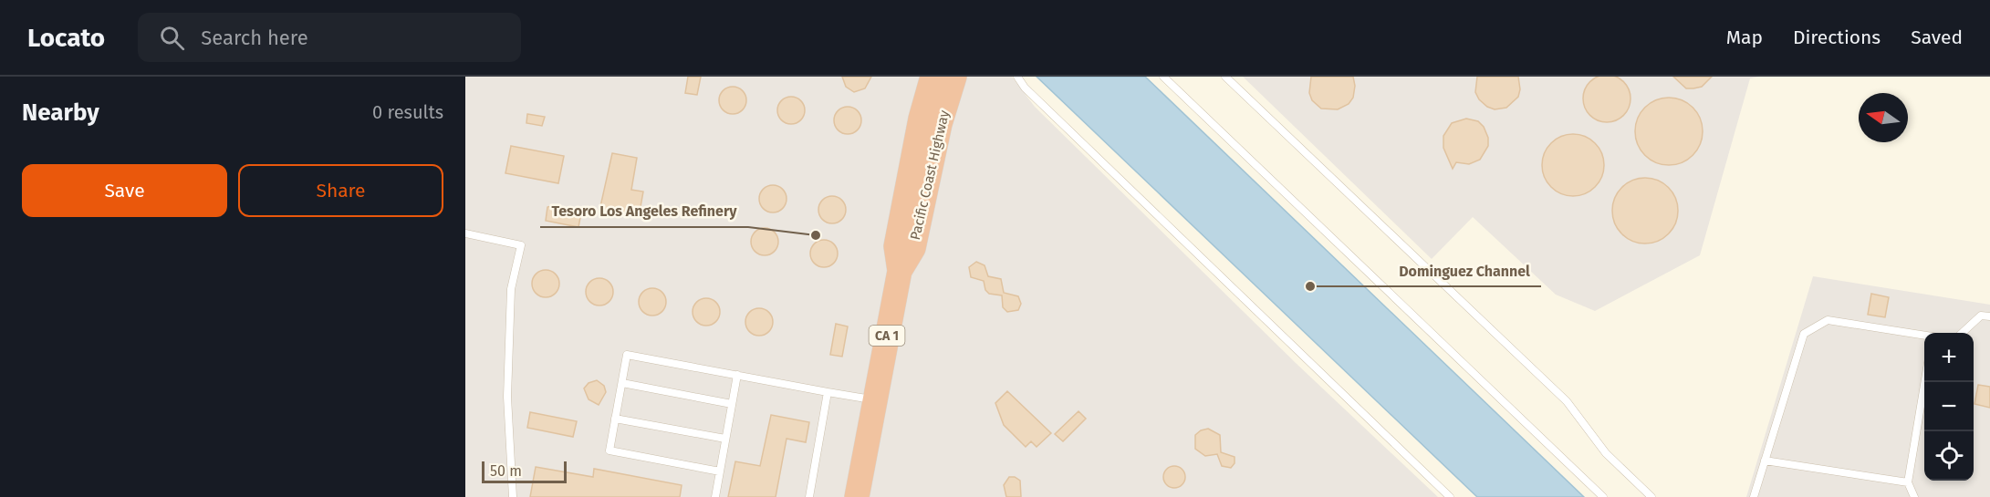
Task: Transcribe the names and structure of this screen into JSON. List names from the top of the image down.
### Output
{
  "streets": {
    "highway": ["Pacific Coast Highway", "CA 1"]
  },
  "places": ["Tesoro Los Angeles Refinery", "Dominguez Channel"],
  "scale_bar": "50 m",
  "north": "left",
  "page": {
    "header": "Locato",
    "search": "Search here",
    "nav": ["Map", "Directions", "Saved"],
    "heading": ["Nearby", "0 results"],
    "buttons": ["Save", "Share"],
    "map_buttons": ["+", "−"],
    "scale": "50 m"
  }
}
